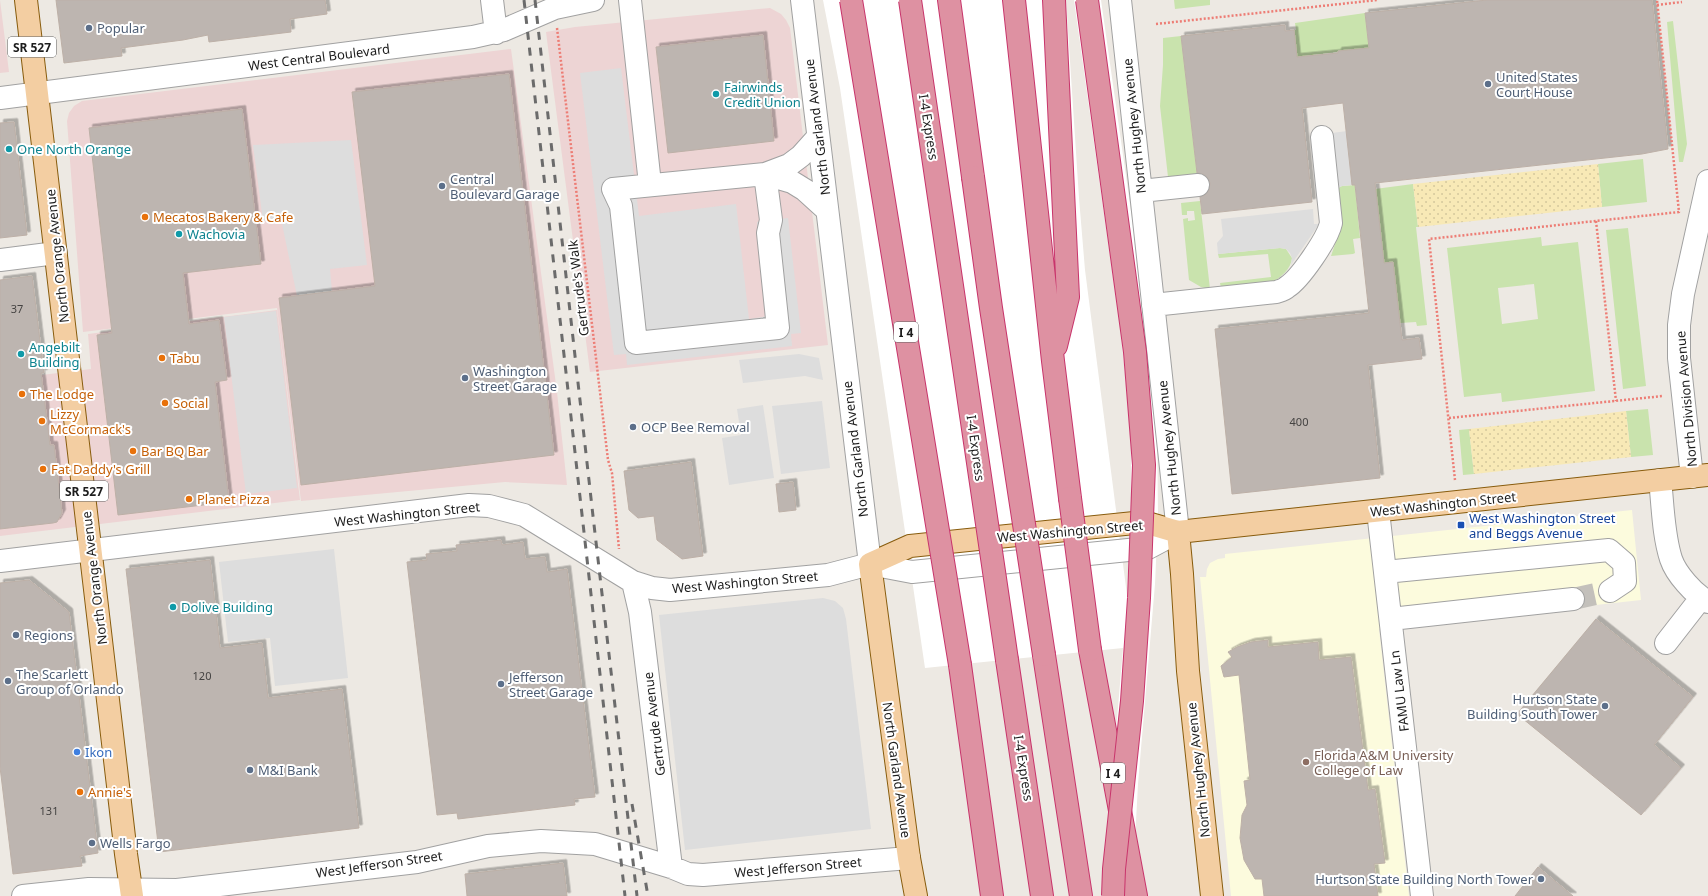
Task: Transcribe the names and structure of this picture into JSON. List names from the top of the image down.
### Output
{
  "streets": {
    "highway": ["I-4 Express", "I 4"],
    "main road": [
      "SR 527",
      "North Hughey Avenue",
      "North Garland Avenue",
      "North Orange Avenue",
      "West Washington Street"
    ],
    "street": [
      "West Central Boulevard",
      "North Division Avenue",
      "FAMU Law Ln",
      "Gertrude Avenue",
      "West Jefferson Street"
    ],
    "path": ["Gertrude's Walk"]
  },
  "crossings": [
    ["SR 527", "West Central Boulevard"],
    ["SR 527", "North Orange Avenue"],
    ["West Central Boulevard", "North Orange Avenue"],
    ["North Hughey Avenue", "West Washington Street"],
    ["North Garland Avenue", "West Washington Street"],
    ["North Garland Avenue", "West Jefferson Street"],
    ["North Orange Avenue", "West Washington Street"],
    ["North Orange Avenue", "West Jefferson Street"],
    ["North Division Avenue", "West Washington Street"],
    ["West Washington Street", "FAMU Law Ln"],
    ["West Washington Street", "Gertrude Avenue"],
    ["Gertrude Avenue", "West Jefferson Street"]
  ],
  "places": {
    "other": [
      "Popular",
      "United States Court House",
      "Fairwinds Credit Union",
      "One North Orange",
      "Central Boulevard Garage",
      "Mecatos Bakery & Cafe",
      "Wachovia",
      "Angebilt Building",
      "Tabu",
      "Washington Street Garage",
      "The Lodge",
      "Social",
      "Lizzy McCormack's",
      "OCP Bee Removal",
      "Bar BQ Bar",
      "Fat Daddy's Grill",
      "Planet Pizza",
      "Dolive Building",
      "Regions",
      "The Scarlett Group of Orlando",
      "Jefferson Street Garage",
      "Hurtson State Building South Tower",
      "Ikon",
      "Florida A&M University College of Law",
      "M&I Bank",
      "Annie's",
      "Wells Fargo",
      "Hurtson State Building North Tower"
    ],
    "transit": ["West Washington Street and Beggs Avenue"]
  },
  "house_numbers": [
    "37",
    "400",
    "120",
    "131"
  ]
}
